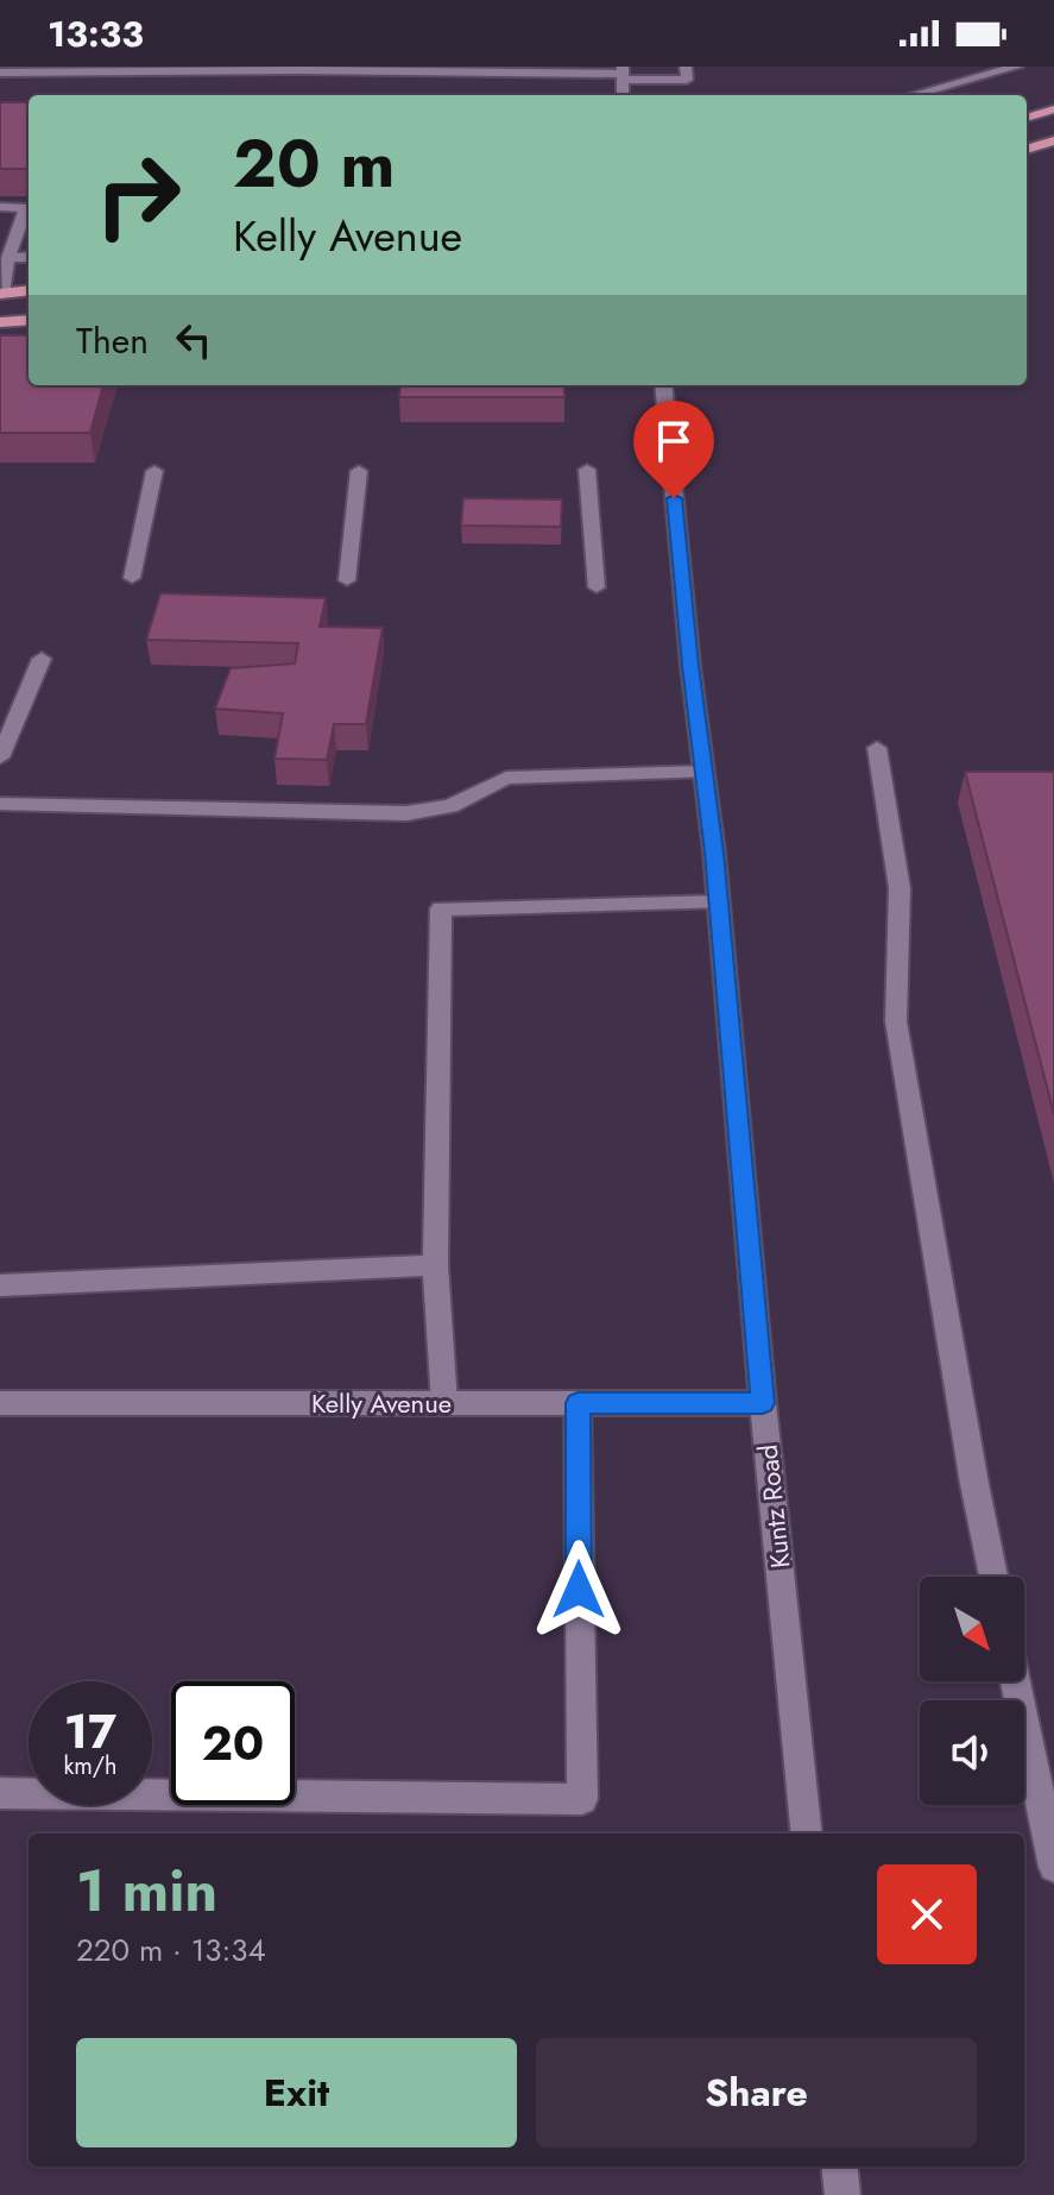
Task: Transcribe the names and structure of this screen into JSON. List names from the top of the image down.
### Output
{
  "streets": {
    "street": ["Kelly Avenue", "Kuntz Road"]
  },
  "crossings": [
    ["Kelly Avenue", "Kuntz Road"]
  ],
  "north": "bottom right",
  "page": {
    "status": "13:33",
    "turn": ["20 m", "Kelly Avenue"],
    "then": "Then",
    "speed": "17 km/h",
    "limit": "20",
    "heading": ["1 min", "220 m · 13:34"],
    "buttons": ["Exit", "Share"]
  }
}
